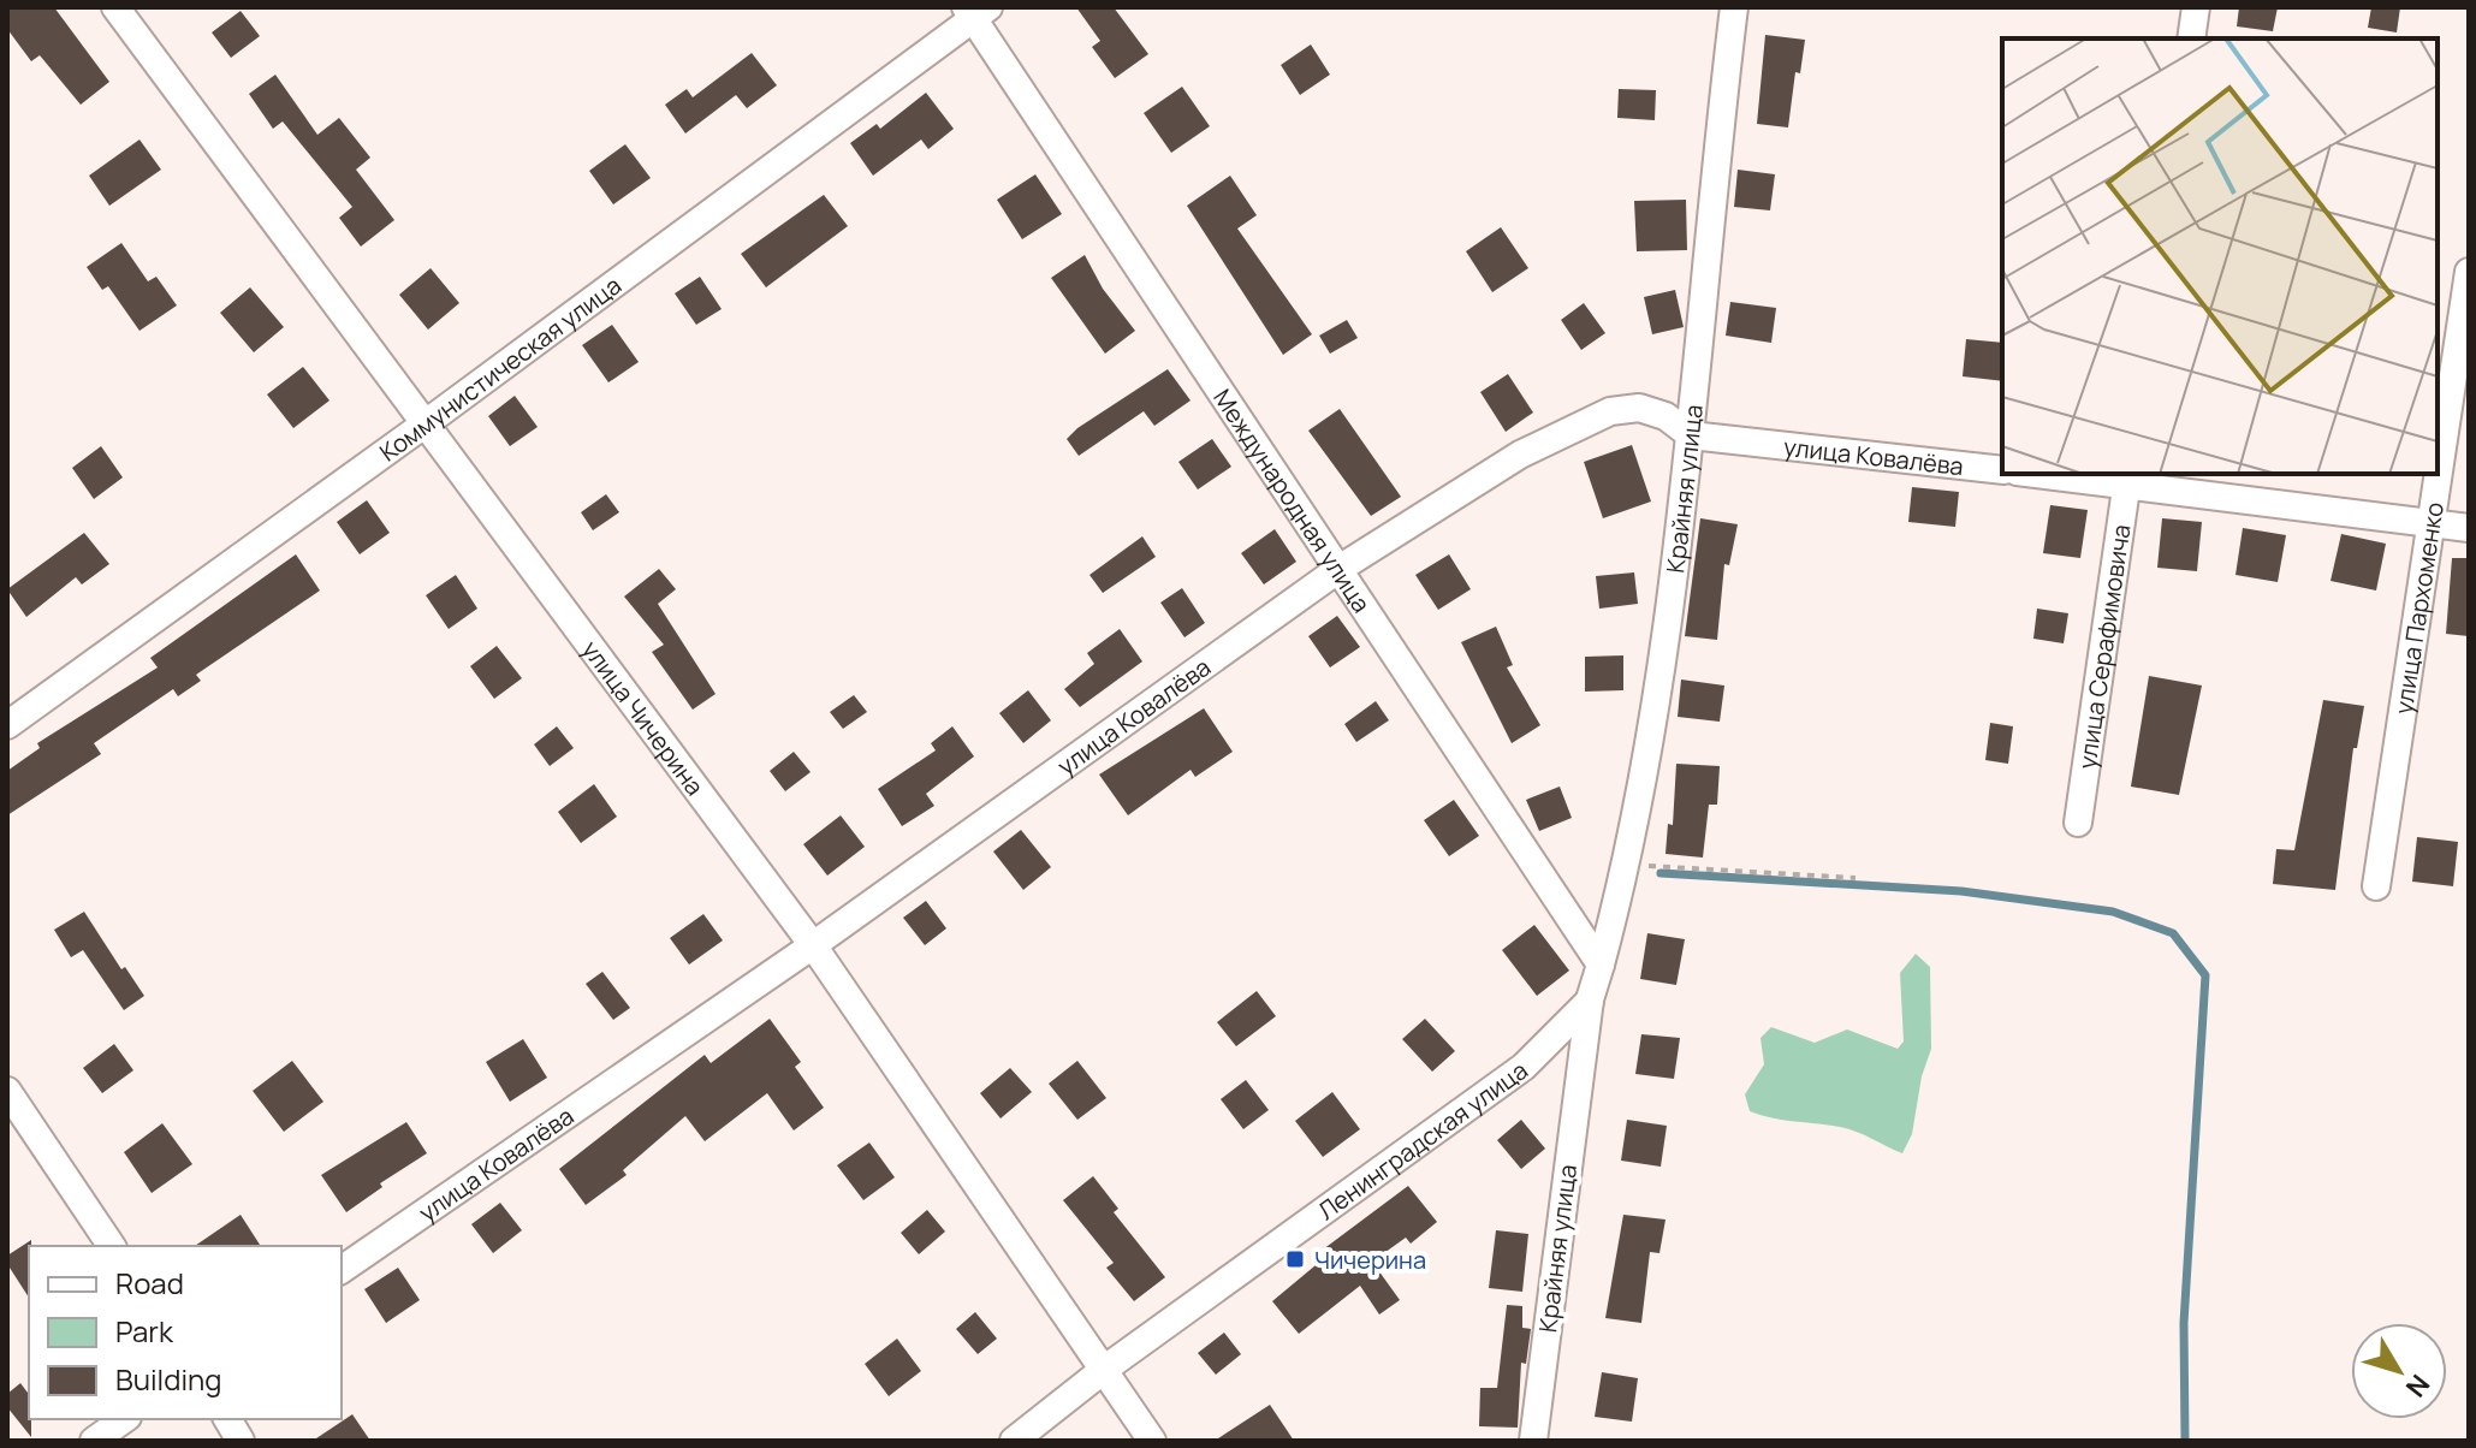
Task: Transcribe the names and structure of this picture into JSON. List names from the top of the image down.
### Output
{
  "streets": {
    "street": [
      "Коммунистическая улица",
      "улица Ковалёва",
      "Крайняя улица",
      "Международная улица",
      "улица Пархоменко",
      "улица Серафимовича",
      "улица Чичерина",
      "Ленинградская улица"
    ]
  },
  "crossings": [
    ["Коммунистическая улица", "Международная улица"],
    ["Коммунистическая улица", "улица Чичерина"],
    ["улица Ковалёва", "Крайняя улица"],
    ["улица Ковалёва", "Международная улица"],
    ["улица Ковалёва", "улица Чичерина"],
    ["Крайняя улица", "Международная улица"],
    ["Крайняя улица", "Ленинградская улица"],
    ["улица Чичерина", "Ленинградская улица"]
  ],
  "places": {
    "transit": ["Чичерина"]
  },
  "legend": ["Road", "Park", "Building"],
  "north": "bottom right"
}
